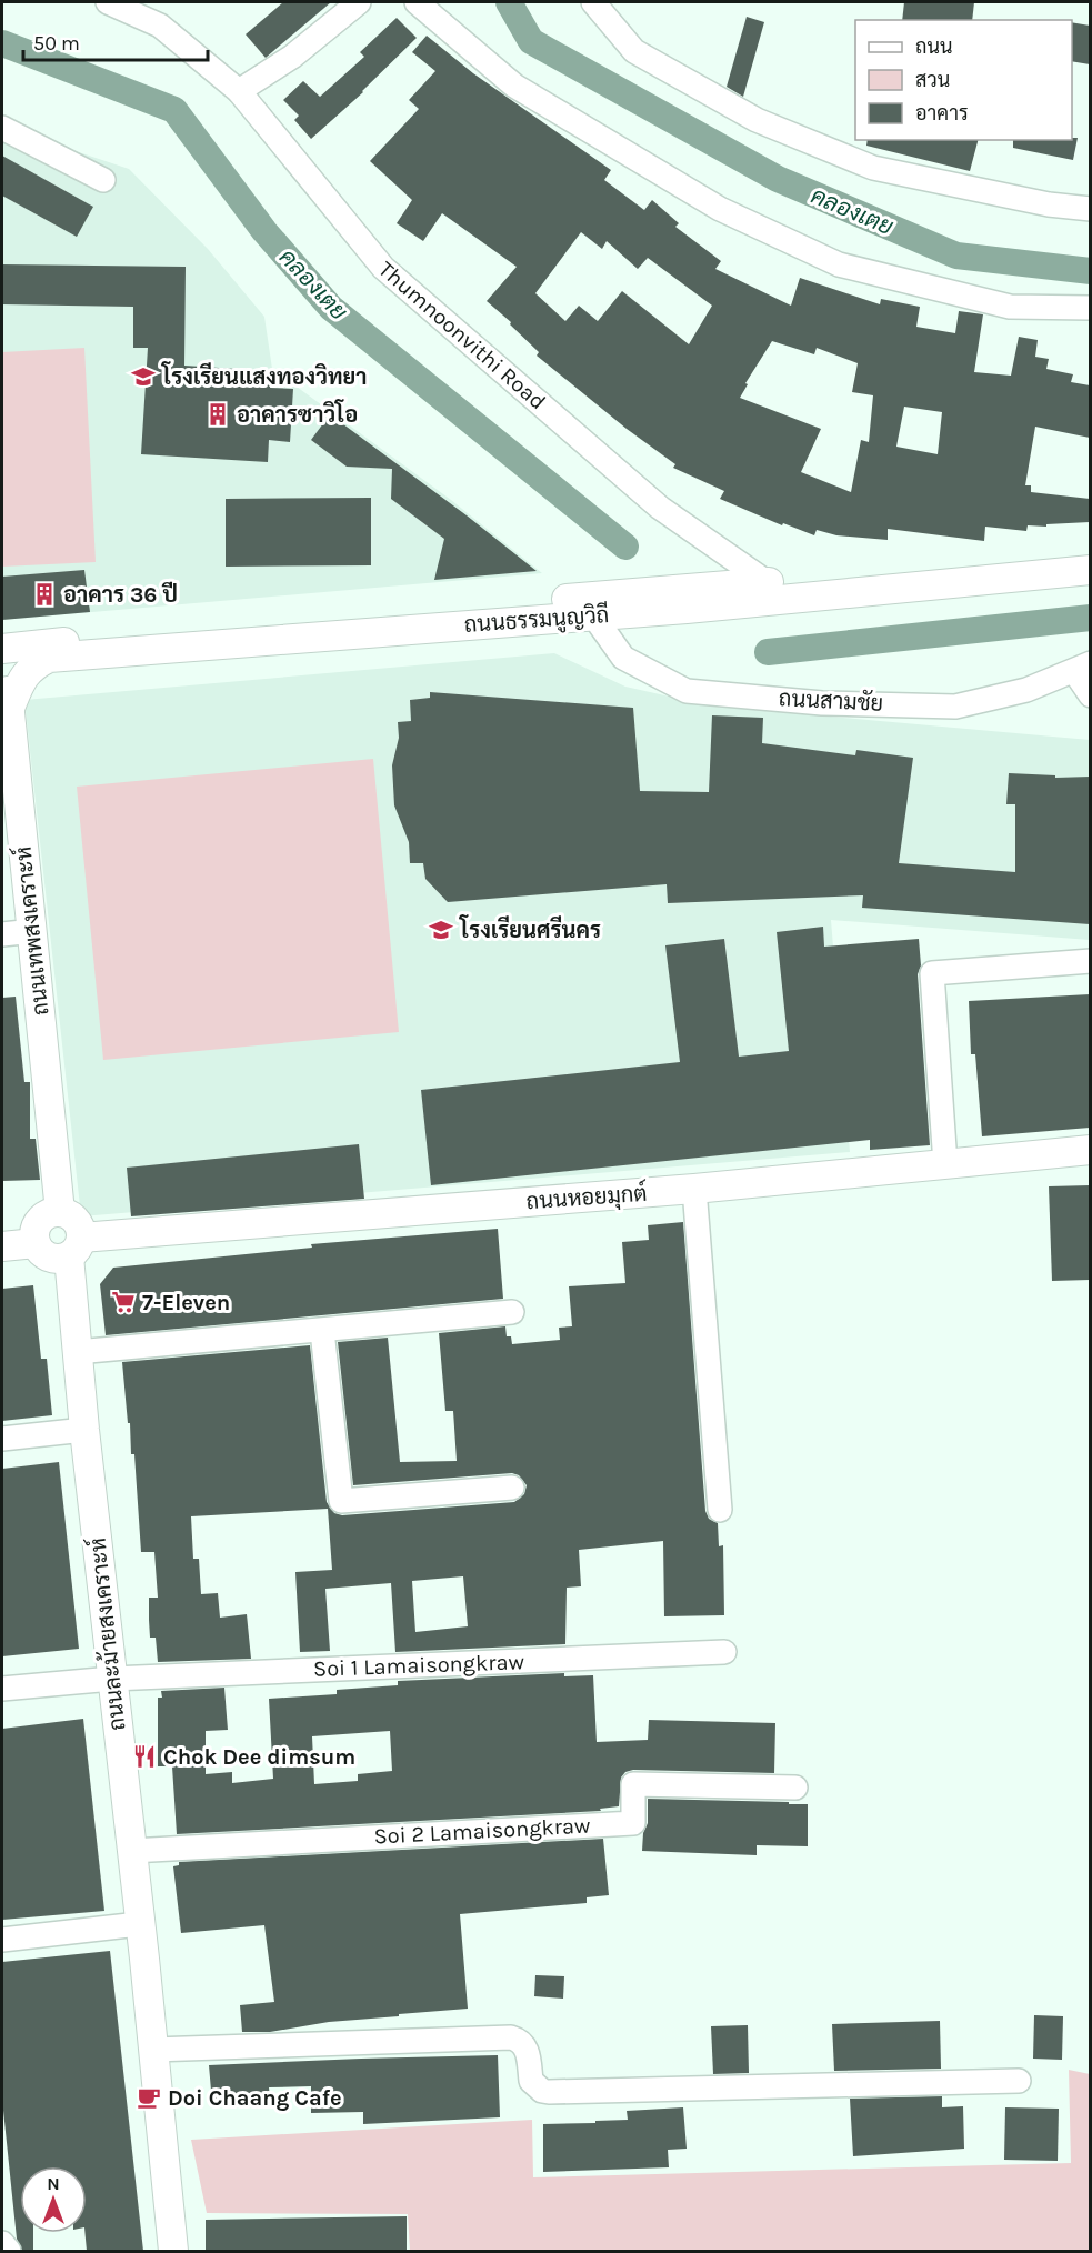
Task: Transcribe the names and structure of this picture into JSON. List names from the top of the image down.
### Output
{
  "streets": {
    "street": [
      "Thumnoonvithi Road",
      "ถนนธรรมนูญวิถี",
      "ถนนสามชัย",
      "ถนนเทพสงเคราะห์",
      "ถนนหอยมุกต์",
      "ถนนละม้ายสงเคราะห์",
      "Soi 1 Lamaisongkraw",
      "Soi 2 Lamaisongkraw"
    ]
  },
  "crossings": [
    ["Thumnoonvithi Road", "ถนนธรรมนูญวิถี"],
    ["ถนนธรรมนูญวิถี", "ถนนสามชัย"],
    ["ถนนธรรมนูญวิถี", "ถนนเทพสงเคราะห์"],
    ["ถนนเทพสงเคราะห์", "ถนนหอยมุกต์"],
    ["ถนนเทพสงเคราะห์", "ถนนละม้ายสงเคราะห์"],
    ["ถนนหอยมุกต์", "ถนนละม้ายสงเคราะห์"],
    ["ถนนละม้ายสงเคราะห์", "Soi 1 Lamaisongkraw"],
    ["ถนนละม้ายสงเคราะห์", "Soi 2 Lamaisongkraw"]
  ],
  "water": ["คลองเตย"],
  "places": {
    "school or university": ["โรงเรียนแสงทองวิทยา", "โรงเรียนศรีนคร"],
    "building": ["อาคารซาวิโอ", "อาคาร 36 ปี"],
    "supermarket": ["7-Eleven"],
    "restaurant": ["Chok Dee dimsum"],
    "cafe": ["Doi Chaang Cafe"]
  },
  "legend": ["ถนน", "สวน", "อาคาร"],
  "scale_bar": "50 m",
  "north": "top"
}
